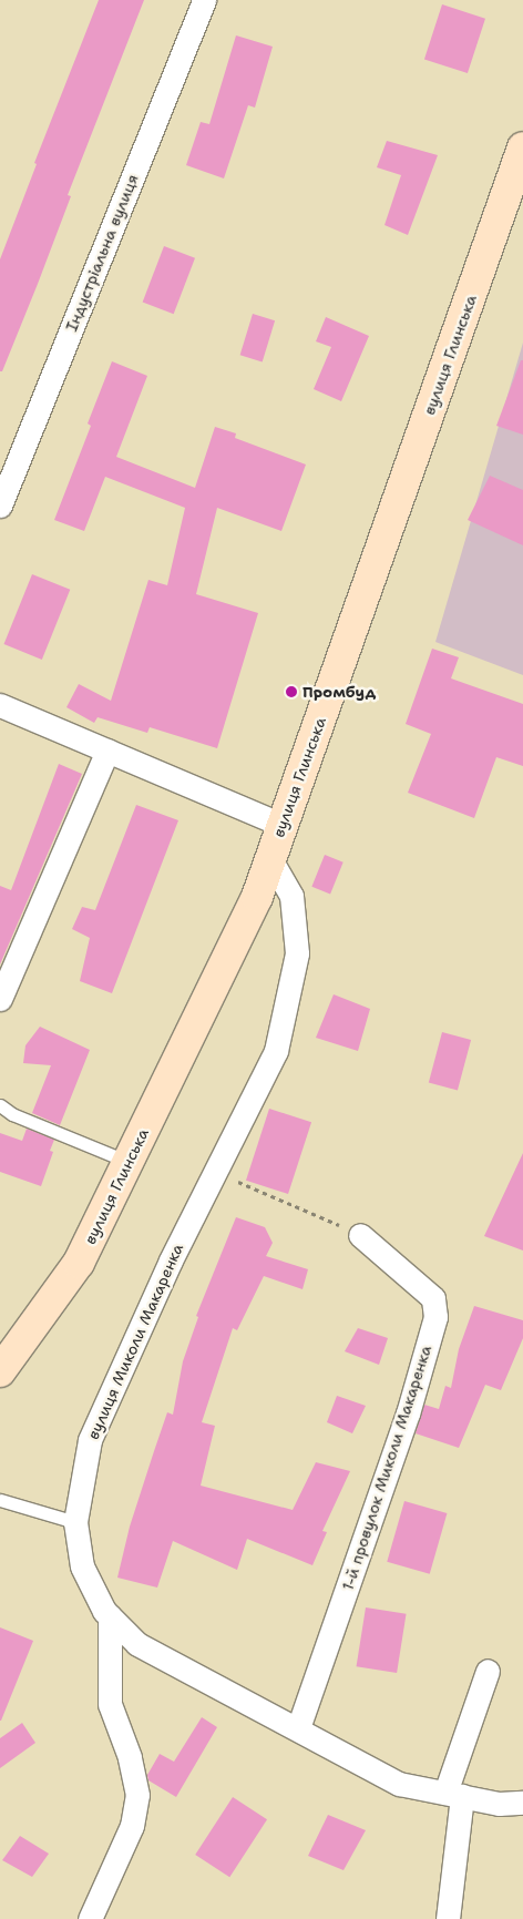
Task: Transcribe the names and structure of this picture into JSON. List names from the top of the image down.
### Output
{
  "streets": {
    "main road": ["вулиця Глинська"],
    "street": ["Індустріальна вулиця", "вулиця Миколи Макаренка", "1-й провулок Миколи Макаренка"]
  },
  "crossings": [
    ["вулиця Глинська", "вулиця Миколи Макаренка"],
    ["вулиця Миколи Макаренка", "1-й провулок Миколи Макаренка"]
  ],
  "places": ["Промбуд"]
}
